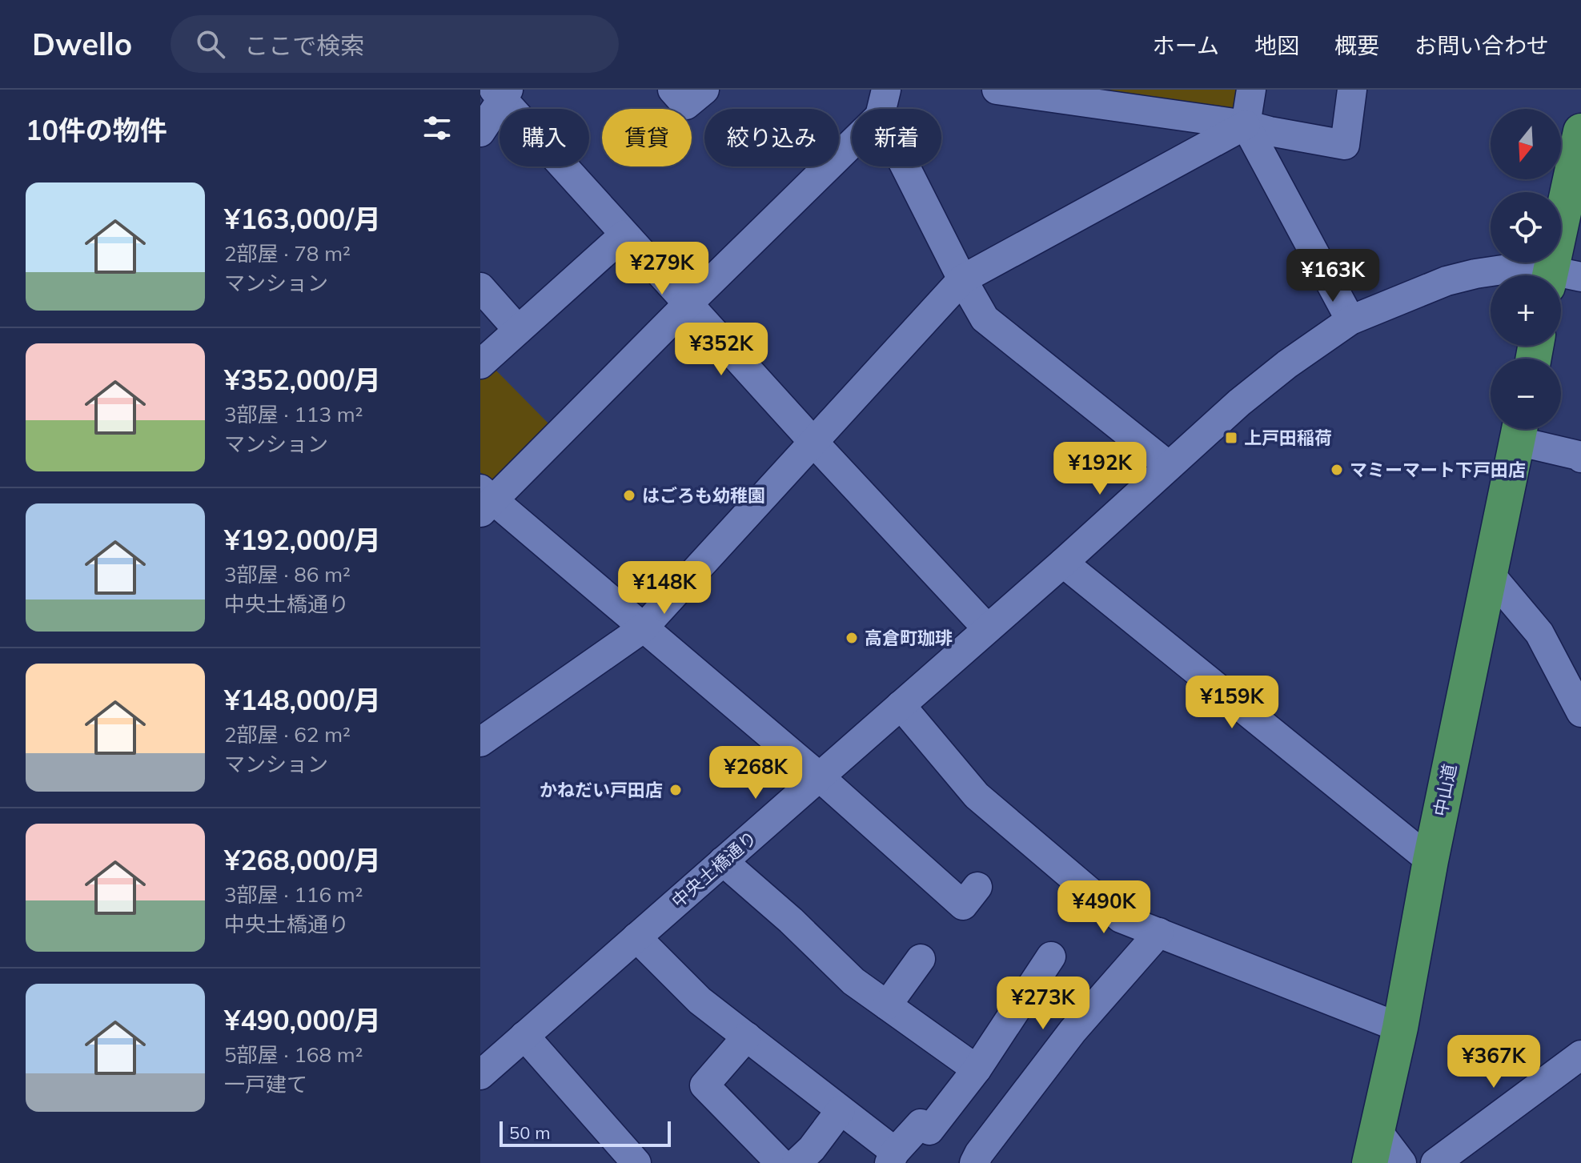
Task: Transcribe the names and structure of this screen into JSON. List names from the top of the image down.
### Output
{
  "streets": {
    "highway": ["中山道"],
    "street": ["中央土橋通り"]
  },
  "places": {
    "transit": ["上戸田稲荷"],
    "other": [
      "マミーマート下戸田店",
      "はごろも幼稚園",
      "高倉町珈琲",
      "かねだい戸田店"
    ]
  },
  "scale_bar": "50 m",
  "north": "bottom",
  "page": {
    "header": "Dwello",
    "search": "ここで検索",
    "nav": [
      "ホーム",
      "地図",
      "概要",
      "お問い合わせ"
    ],
    "heading": "10件の物件",
    "map_buttons": ["+", "−"],
    "chip": [
      "購入",
      "賃貸",
      "絞り込み",
      "新着"
    ],
    "list": [
      {
        "name": "¥163,000/月",
        "note": "2部屋 · 78 m² · マンション"
      },
      {
        "name": "¥352,000/月",
        "note": "3部屋 · 113 m² · マンション"
      },
      {
        "name": "¥192,000/月",
        "note": "3部屋 · 86 m² · 中央土橋通り"
      },
      {
        "name": "¥148,000/月",
        "note": "2部屋 · 62 m² · マンション"
      },
      {
        "name": "¥268,000/月",
        "note": "3部屋 · 116 m² · 中央土橋通り"
      },
      {
        "name": "¥490,000/月",
        "note": "5部屋 · 168 m² · 一戸建て"
      }
    ],
    "price": [
      "¥279K",
      "¥163K",
      "¥352K",
      "¥192K",
      "¥148K",
      "¥159K",
      "¥268K",
      "¥490K",
      "¥273K",
      "¥367K"
    ],
    "scale": "50 m"
  }
}
